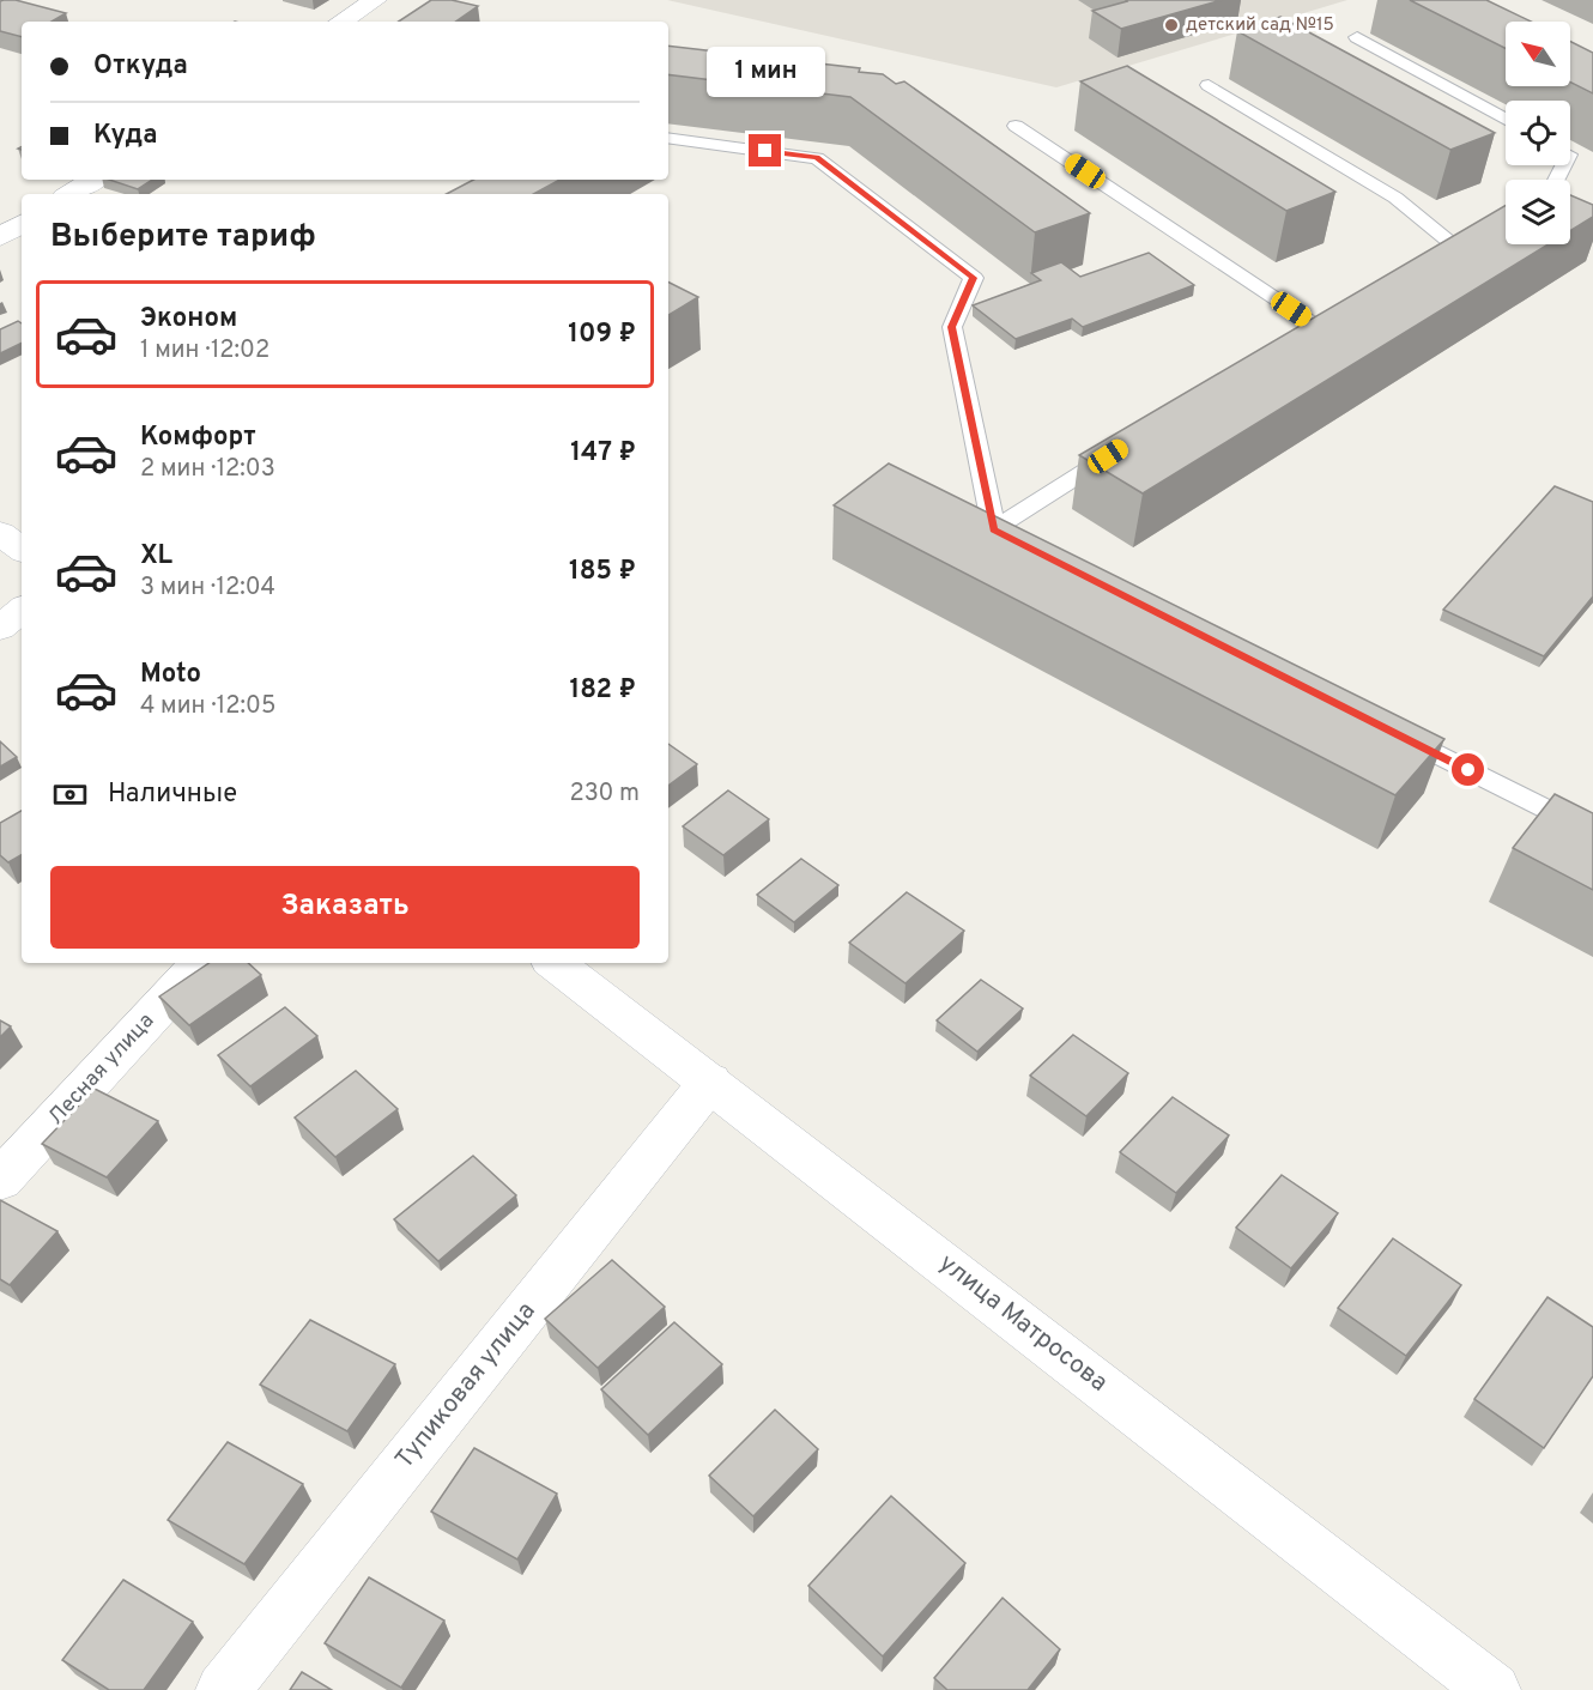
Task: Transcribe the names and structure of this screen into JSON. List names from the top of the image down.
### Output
{
  "streets": {
    "street": ["Лесная улица", "улица Матросова", "Тупиковая улица"]
  },
  "crossings": [
    ["улица Матросова", "Тупиковая улица"]
  ],
  "places": ["детский сад №15"],
  "north": "top left",
  "page": {
    "banner": ["Откуда", "Куда"],
    "bubble": "1 мин",
    "heading": "Выберите тариф",
    "list": [
      {
        "name": "Эконом",
        "note": "1 мин · 12:02",
        "value": "109 ₽"
      },
      {
        "name": "Комфорт",
        "note": "2 мин · 12:03",
        "value": "147 ₽"
      },
      {
        "name": "XL",
        "note": "3 мин · 12:04",
        "value": "185 ₽"
      },
      {
        "name": "Moto",
        "note": "4 мин · 12:05",
        "value": "182 ₽"
      }
    ],
    "pay": ["Наличные", "230 m"],
    "buttons": "Заказать"
  }
}
